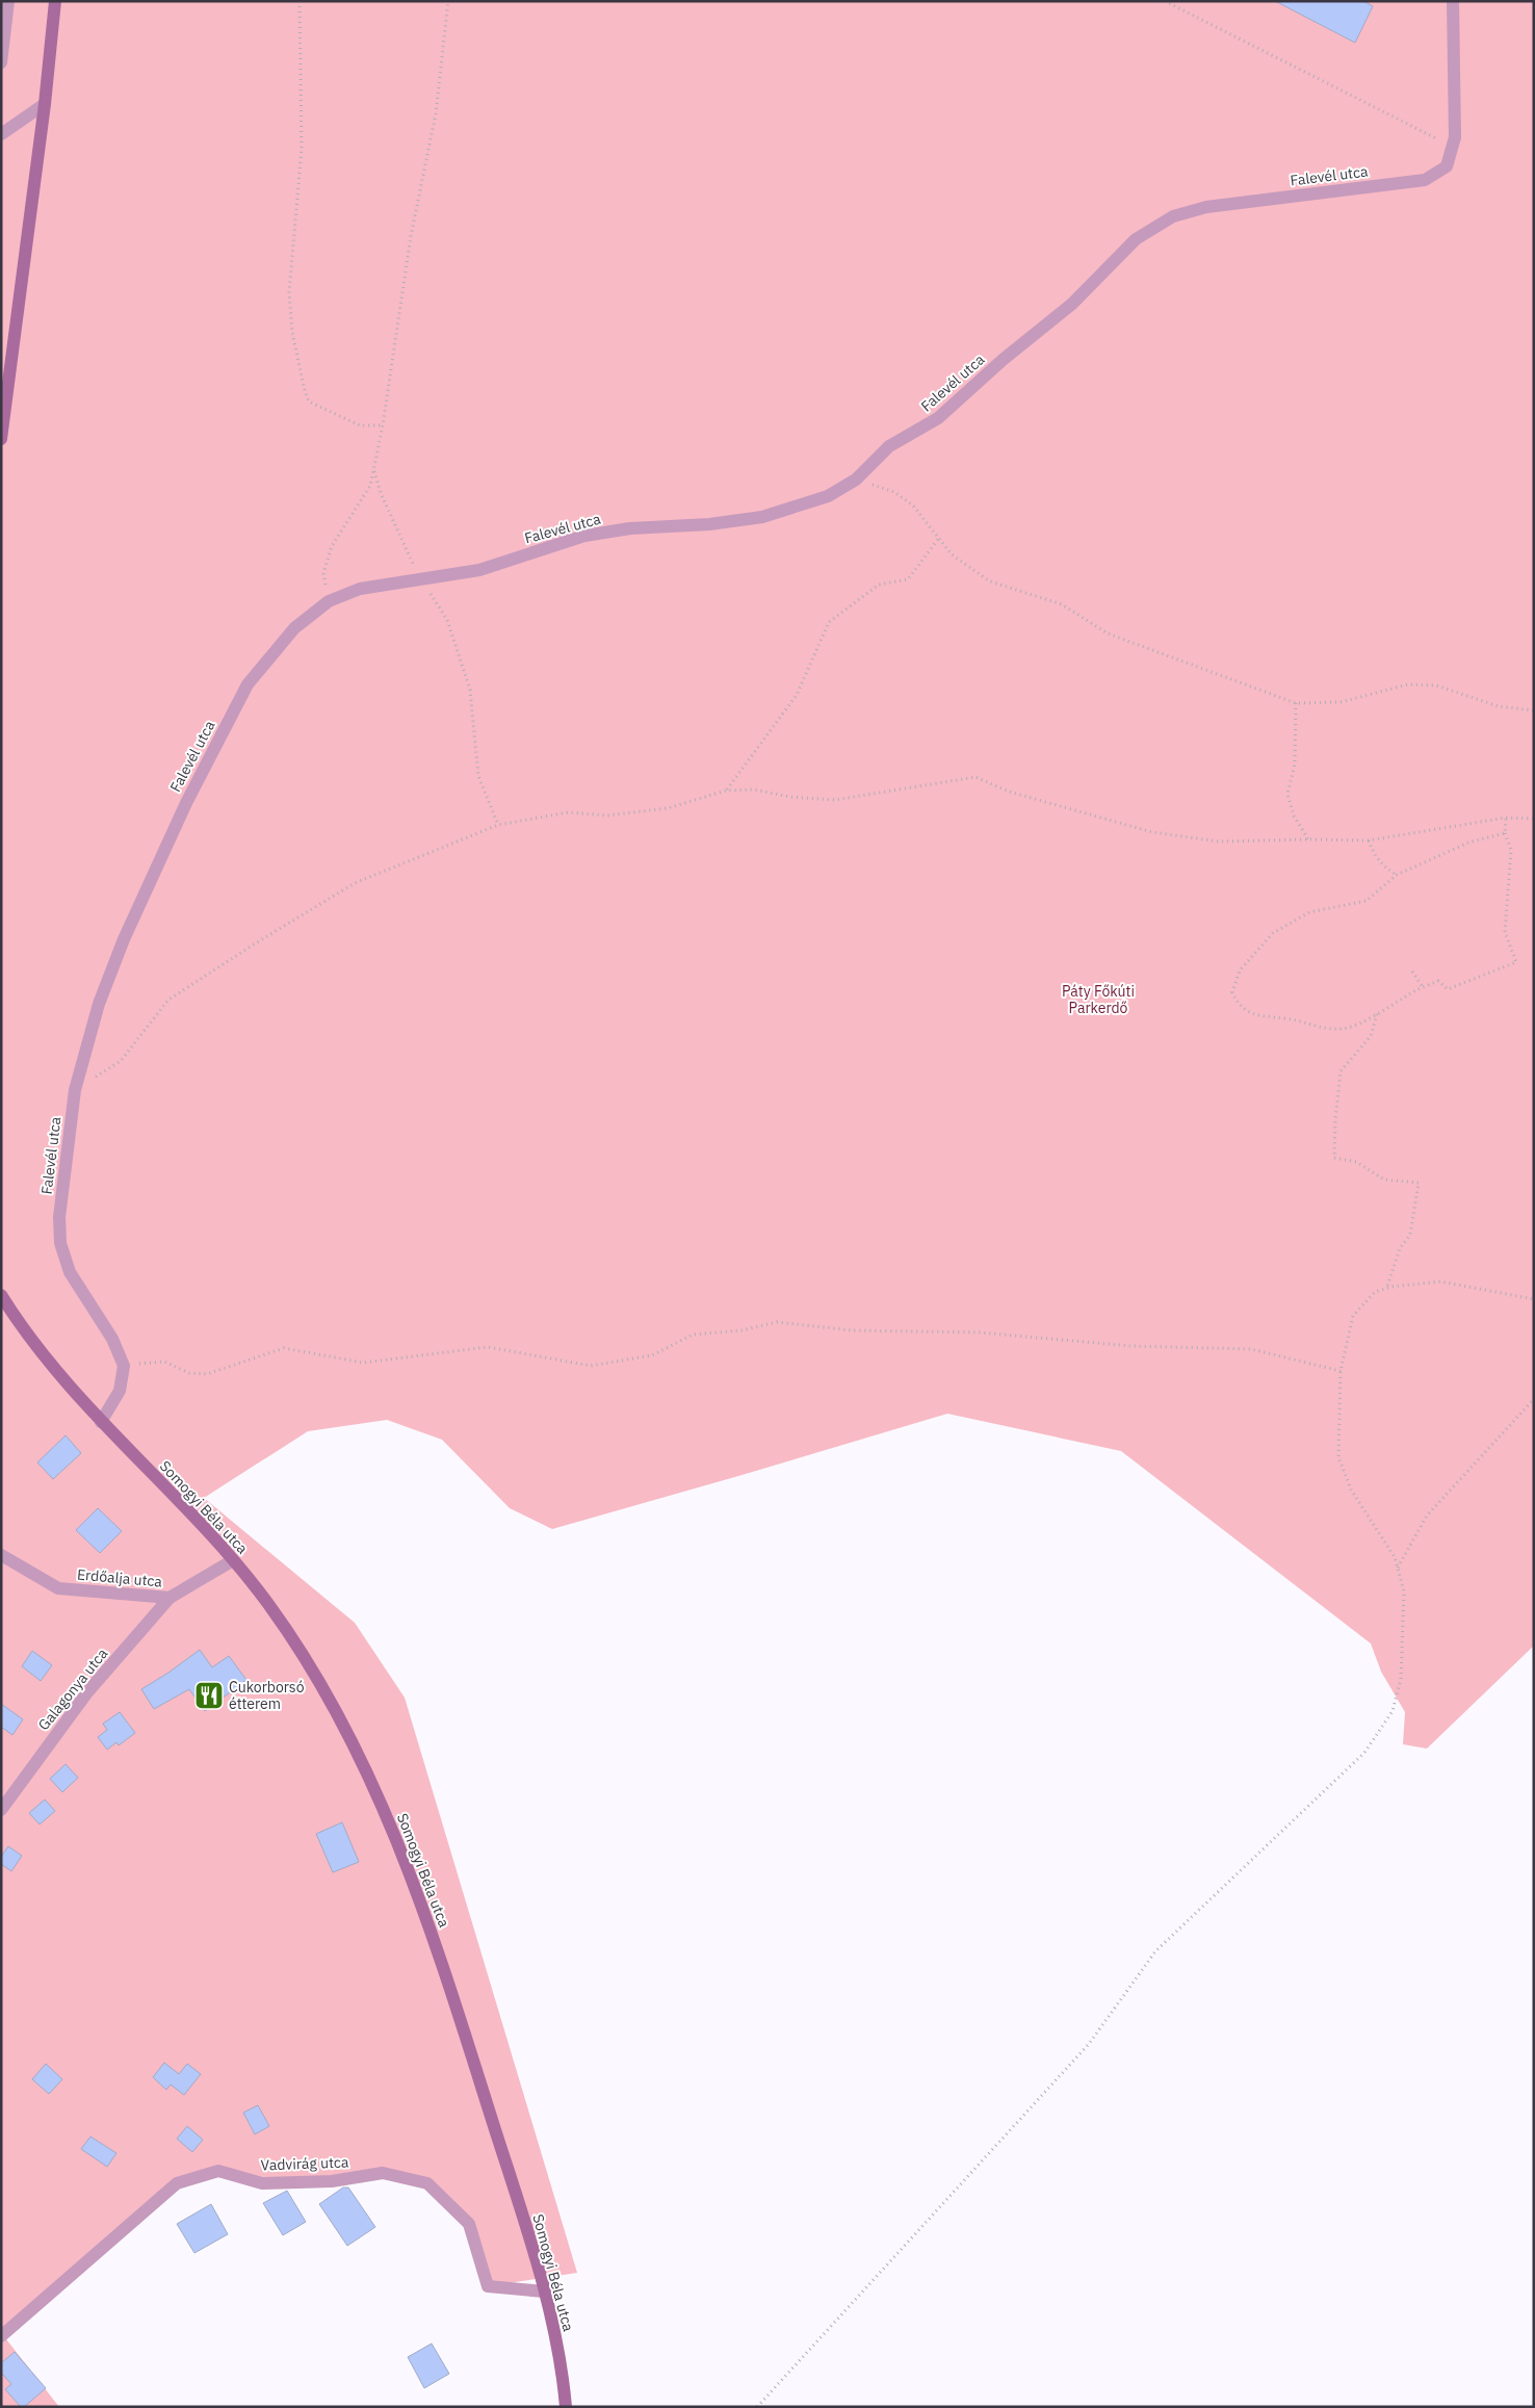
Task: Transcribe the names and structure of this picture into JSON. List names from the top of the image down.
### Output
{
  "streets": {
    "main road": ["Somogyi Béla utca"],
    "street": [
      "Falevél utca",
      "Erdőalja utca",
      "Galagonya utca",
      "Vadvirág utca"
    ]
  },
  "crossings": [
    ["Somogyi Béla utca", "Erdőalja utca"],
    ["Somogyi Béla utca", "Vadvirág utca"],
    ["Erdőalja utca", "Galagonya utca"]
  ],
  "parks": ["Páty Főkúti Parkerdő"],
  "places": {
    "restaurant": ["Cukorborsó étterem"]
  }
}
